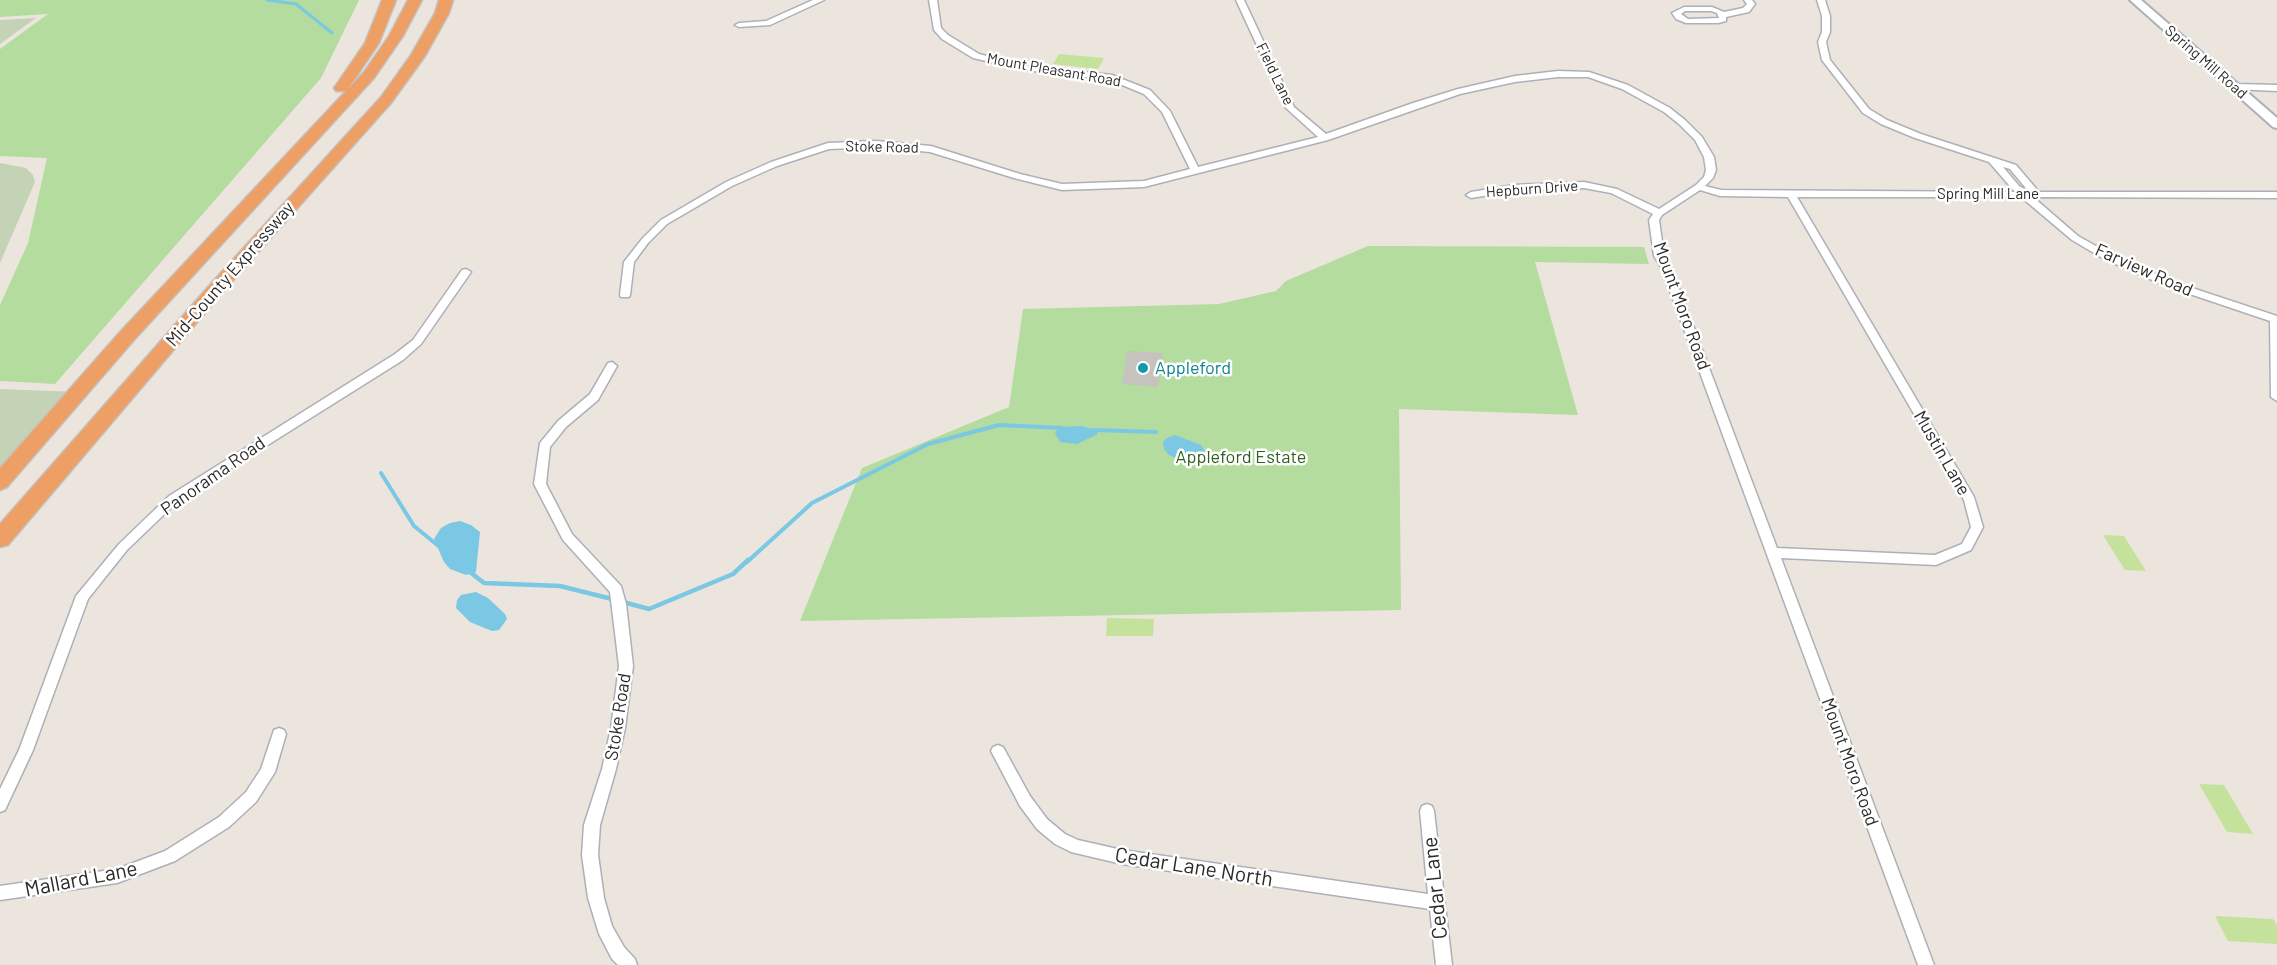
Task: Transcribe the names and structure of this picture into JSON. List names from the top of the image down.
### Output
{
  "streets": {
    "highway": ["Mid-County Expressway"],
    "main road": ["Spring Mill Road"],
    "street": [
      "Mount Pleasant Road",
      "Field Lane",
      "Stoke Road",
      "Hepburn Drive",
      "Spring Mill Lane",
      "Farview Road",
      "Mount Moro Road",
      "Mustin Lane",
      "Panorama Road",
      "Cedar Lane North",
      "Mallard Lane",
      "Cedar Lane"
    ]
  },
  "crossings": [
    ["Mount Pleasant Road", "Stoke Road"],
    ["Hepburn Drive", "Mount Moro Road"],
    ["Spring Mill Lane", "Farview Road"],
    ["Spring Mill Lane", "Mustin Lane"],
    ["Mount Moro Road", "Mustin Lane"],
    ["Cedar Lane North", "Cedar Lane"]
  ],
  "parks": ["Appleford Estate"],
  "places": ["Appleford"]
}
